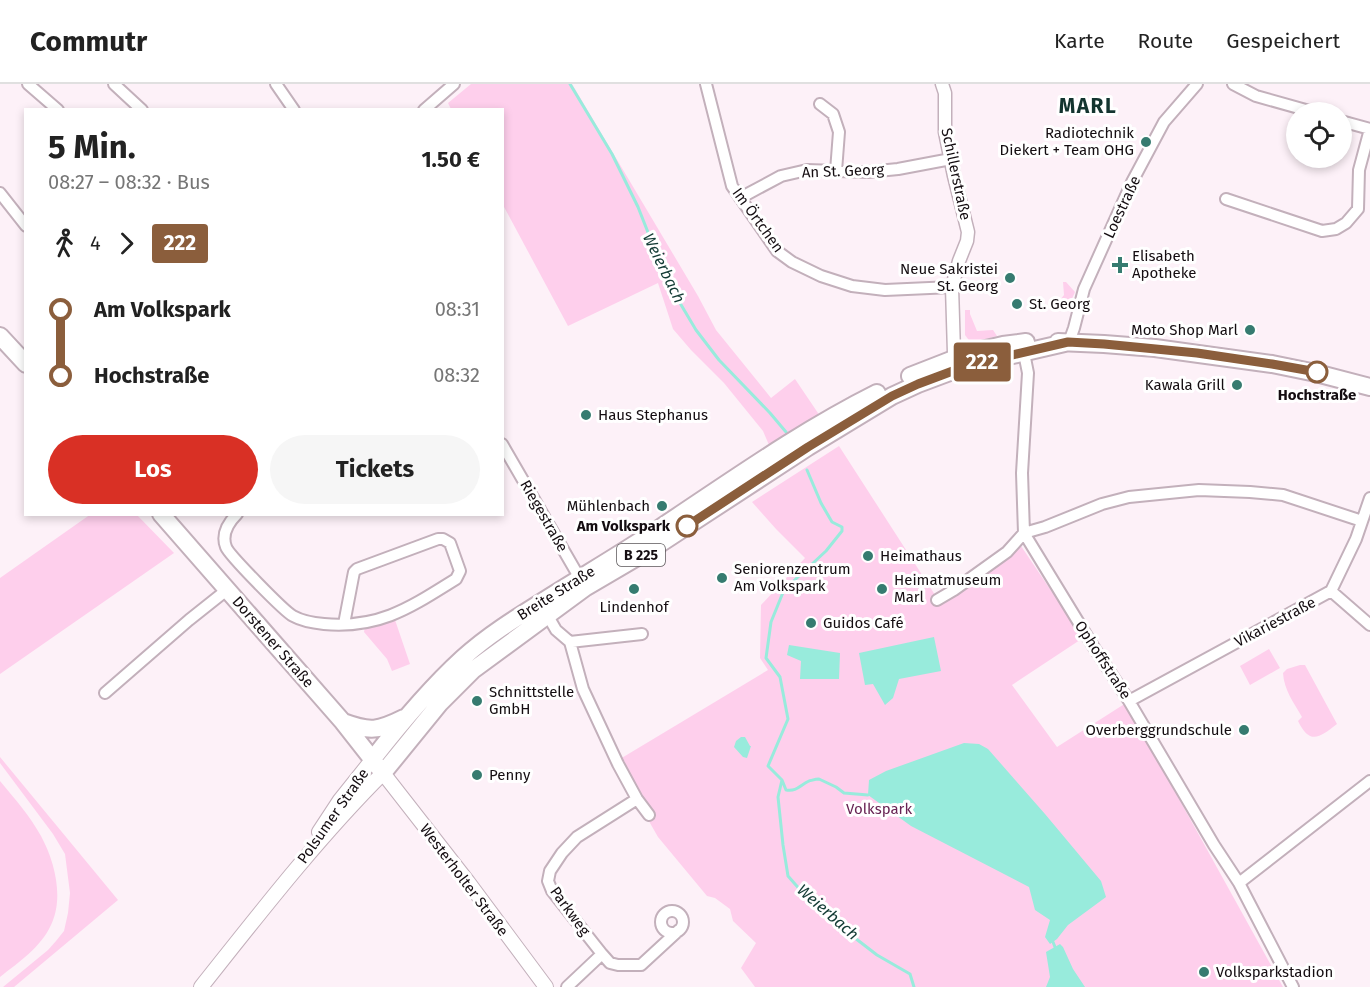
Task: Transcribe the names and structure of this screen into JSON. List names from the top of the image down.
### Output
{
  "streets": {
    "main road": [
      "B 225",
      "Breite Straße",
      "Dorstener Straße",
      "Polsumer Straße",
      "Westerholter Straße"
    ],
    "street": [
      "An St. Georg",
      "Schillerstraße",
      "Loestraße",
      "Im Örtchen",
      "Riegestraße",
      "Vikariestraße",
      "Ophoffstraße",
      "Parkweg"
    ]
  },
  "crossings": [
    ["An St. Georg", "Schillerstraße"],
    ["An St. Georg", "Im Örtchen"],
    ["Schillerstraße", "Im Örtchen"],
    ["Schillerstraße", "Breite Straße"],
    ["Loestraße", "B 225"],
    ["Loestraße", "Breite Straße"],
    ["Riegestraße", "Breite Straße"],
    ["B 225", "Breite Straße"],
    ["Breite Straße", "Dorstener Straße"],
    ["Breite Straße", "Ophoffstraße"],
    ["Breite Straße", "Polsumer Straße"],
    ["Breite Straße", "Westerholter Straße"],
    ["Vikariestraße", "Ophoffstraße"],
    ["Dorstener Straße", "Polsumer Straße"],
    ["Dorstener Straße", "Westerholter Straße"],
    ["Polsumer Straße", "Westerholter Straße"]
  ],
  "districts": ["MARL"],
  "water": ["Weierbach"],
  "parks": ["Volkspark"],
  "places": {
    "other": [
      "Radiotechnik Diekert + Team OHG",
      "Neue Sakristei St. Georg",
      "St. Georg",
      "Moto Shop Marl",
      "Hochstraße",
      "Kawala Grill",
      "Haus Stephanus",
      "Mühlenbach",
      "Am Volkspark",
      "Heimathaus",
      "Seniorenzentrum Am Volkspark",
      "Lindenhof",
      "Heimatmuseum Marl",
      "Guidos Café",
      "Schnittstelle GmbH",
      "Overberggrundschule",
      "Penny",
      "Volksparkstadion"
    ],
    "health": ["Elisabeth Apotheke"]
  },
  "lines": ["bus line 222"],
  "page": {
    "header": "Commutr",
    "nav": ["Karte", "Route", "Gespeichert"],
    "on_map": "222",
    "heading": ["5 Min.", "08:27 – 08:32 · Bus", "1.50 €"],
    "legs": ["4", "222"],
    "list": [
      {
        "name": "Am Volkspark",
        "value": "08:31"
      },
      {
        "name": "Hochstraße",
        "value": "08:32"
      }
    ],
    "buttons": ["Los", "Tickets"]
  }
}
